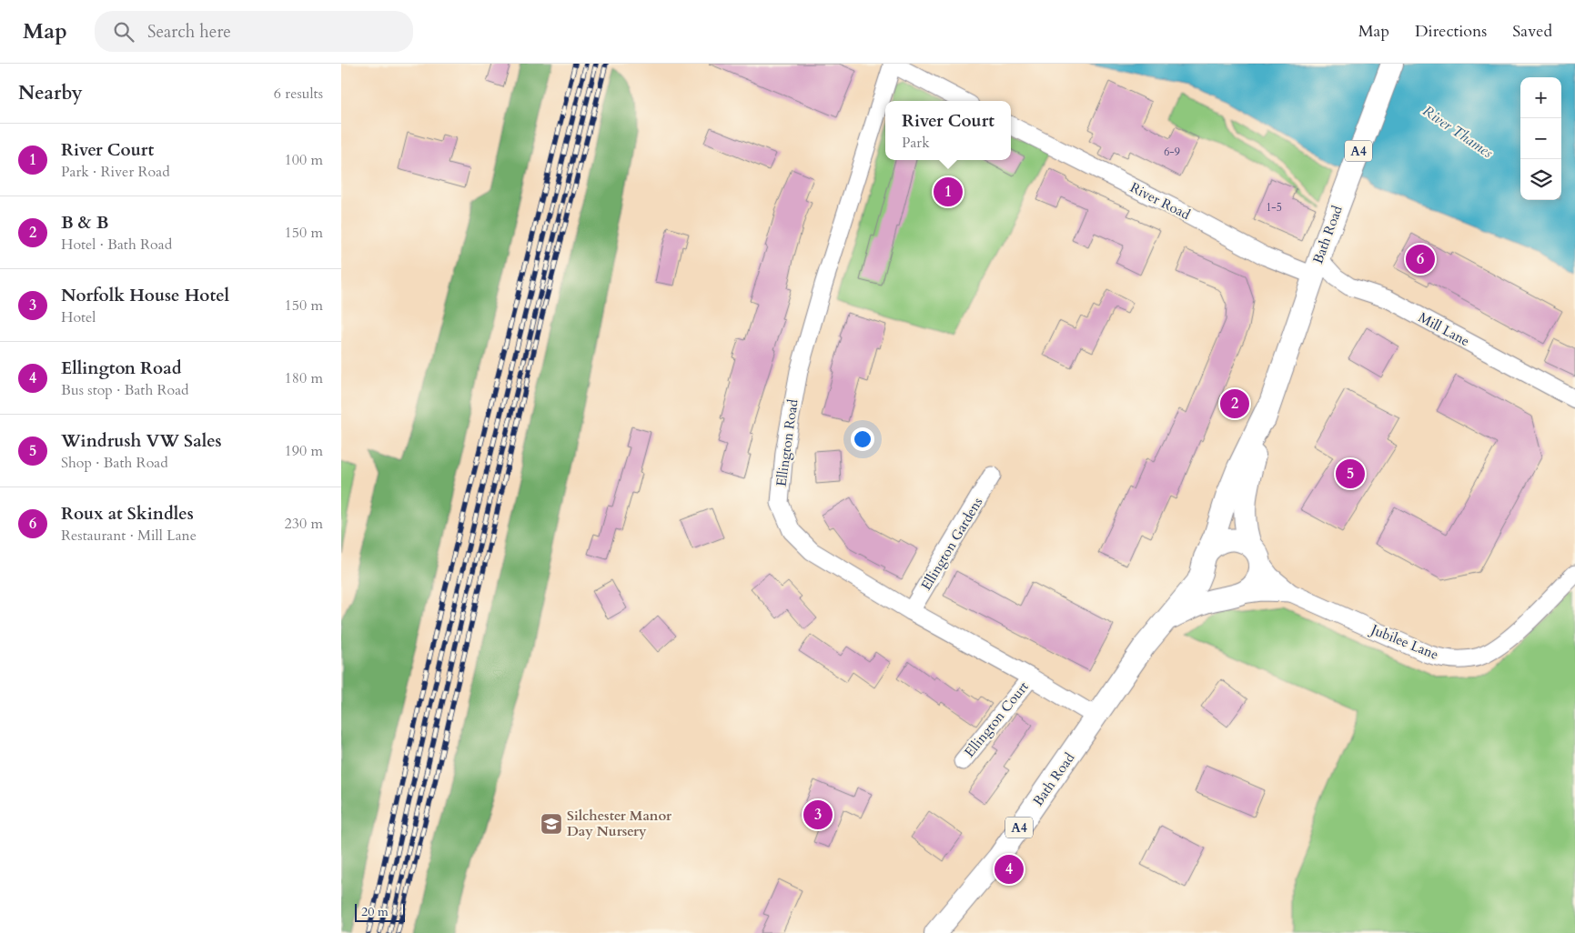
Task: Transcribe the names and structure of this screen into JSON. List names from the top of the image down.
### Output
{
  "streets": {
    "main road": ["A4", "Bath Road"],
    "street": [
      "River Road",
      "Mill Lane",
      "Ellington Road",
      "Ellington Gardens",
      "Jubilee Lane",
      "Ellington Court"
    ]
  },
  "crossings": [
    ["River Road", "Bath Road"],
    ["River Road", "Mill Lane"],
    ["Bath Road", "Mill Lane"],
    ["Bath Road", "Ellington Road"],
    ["Bath Road", "Jubilee Lane"],
    ["Ellington Road", "Ellington Gardens"],
    ["Ellington Road", "Ellington Court"]
  ],
  "water": ["River Thames"],
  "places": {
    "school or university": ["Silchester Manor Day Nursery"]
  },
  "house_numbers": ["6-9", "1-5"],
  "scale_bar": "20 m",
  "page": {
    "header": "Map",
    "search": "Search here",
    "nav": ["Map", "Directions", "Saved"],
    "heading": ["Nearby", "6 results"],
    "map_buttons": ["+", "−"],
    "popup": ["River Court", "Park"],
    "list": [
      {
        "mark": "1",
        "name": "River Court",
        "note": "Park · River Road",
        "value": "100 m"
      },
      {
        "mark": "2",
        "name": "B & B",
        "note": "Hotel · Bath Road",
        "value": "150 m"
      },
      {
        "mark": "3",
        "name": "Norfolk House Hotel",
        "note": "Hotel",
        "value": "150 m"
      },
      {
        "mark": "4",
        "name": "Ellington Road",
        "note": "Bus stop · Bath Road",
        "value": "180 m"
      },
      {
        "mark": "5",
        "name": "Windrush VW Sales",
        "note": "Shop · Bath Road",
        "value": "190 m"
      },
      {
        "mark": "6",
        "name": "Roux at Skindles",
        "note": "Restaurant · Mill Lane",
        "value": "230 m"
      }
    ],
    "pins": [
      "1",
      "6",
      "2",
      "5",
      "3",
      "4"
    ],
    "scale": "20 m"
  }
}
